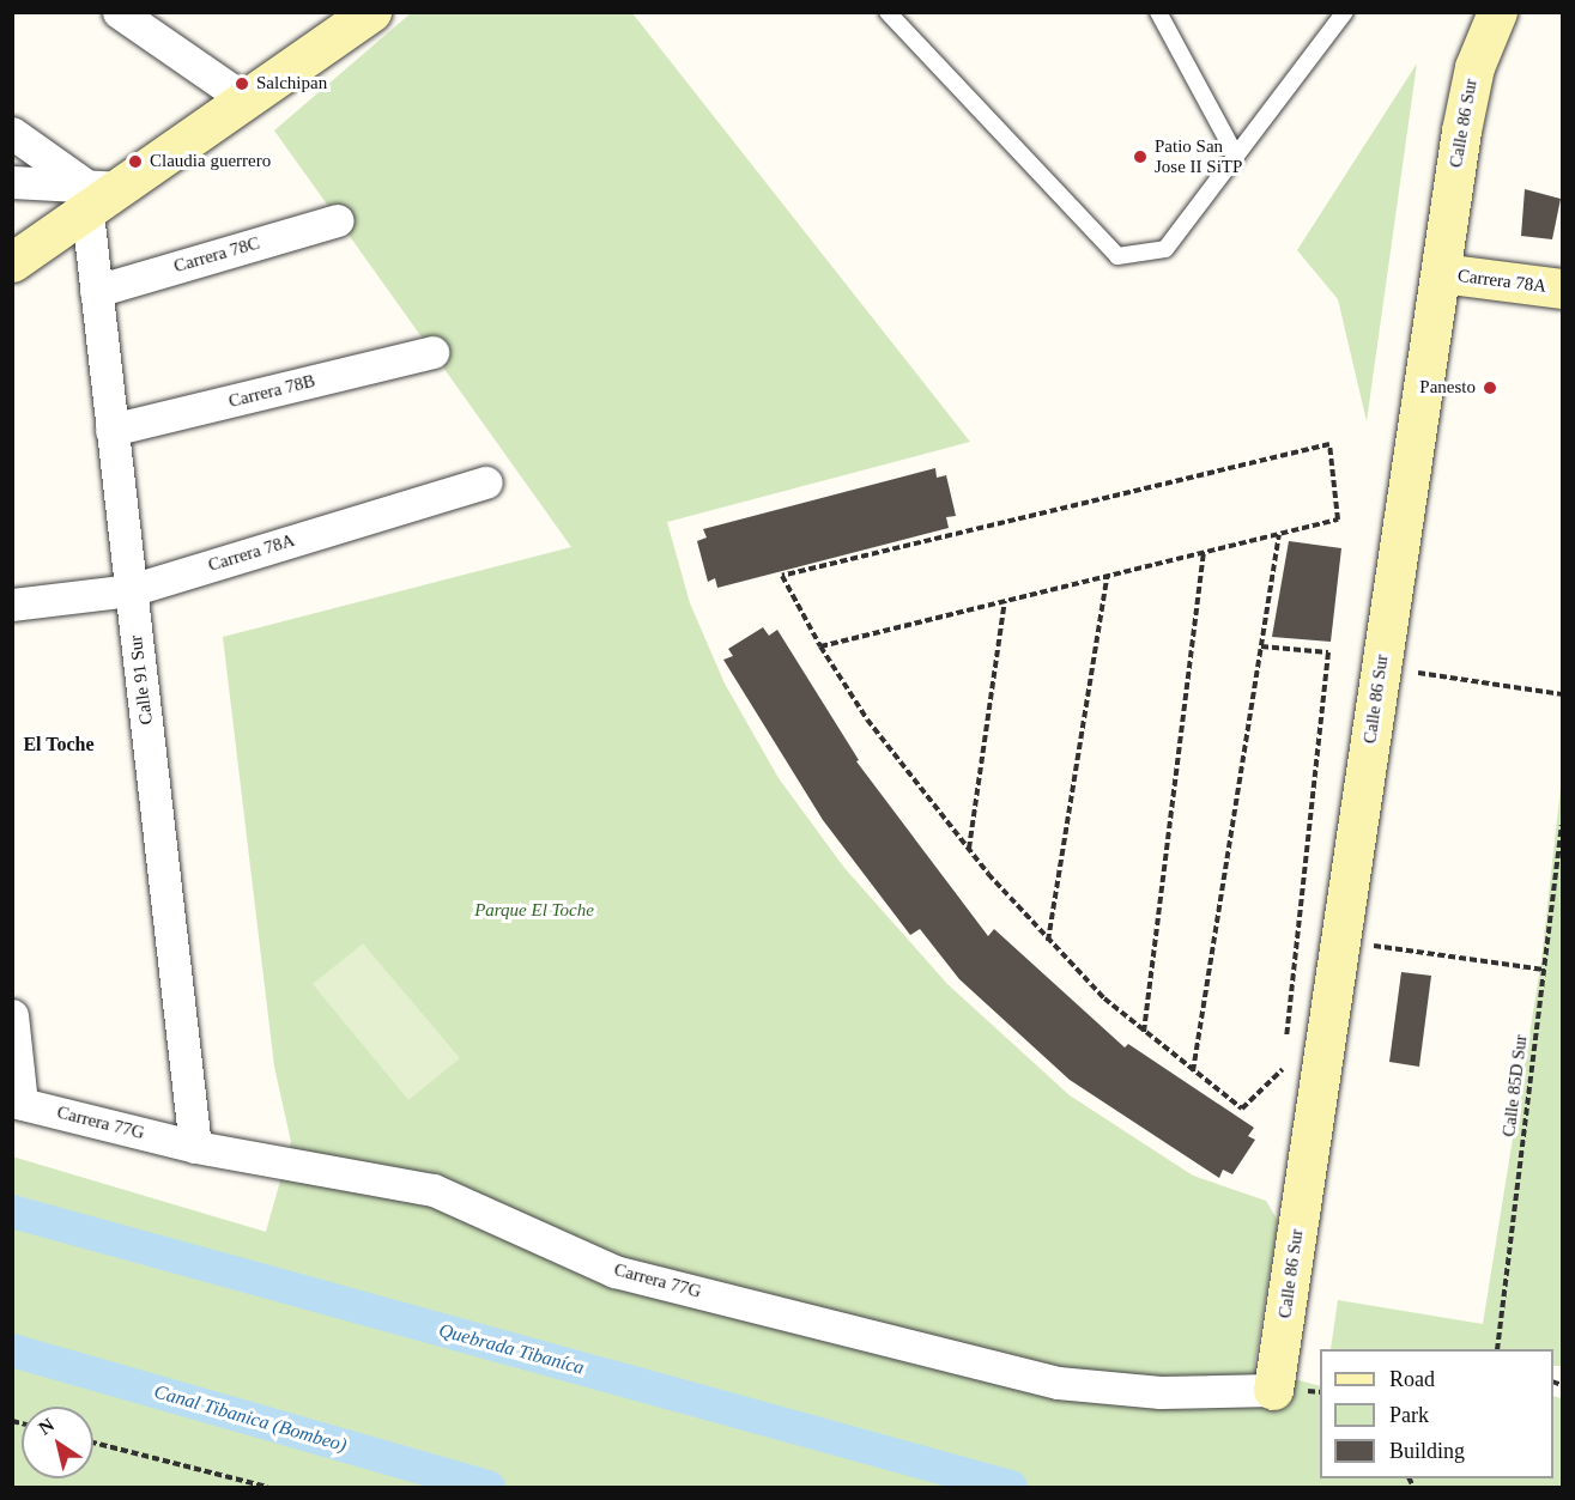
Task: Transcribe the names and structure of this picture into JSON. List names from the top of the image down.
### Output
{
  "streets": {
    "street": [
      "Calle 86 Sur",
      "Carrera 78C",
      "Carrera 78A",
      "Carrera 78B",
      "Calle 91 Sur",
      "Carrera 77G"
    ],
    "path": ["Calle 85D Sur"]
  },
  "crossings": [
    ["Calle 86 Sur", "Carrera 78A"],
    ["Calle 86 Sur", "Carrera 77G"],
    ["Carrera 78C", "Calle 91 Sur"],
    ["Carrera 78A", "Calle 91 Sur"],
    ["Carrera 78B", "Calle 91 Sur"],
    ["Calle 91 Sur", "Carrera 77G"]
  ],
  "districts": ["El Toche"],
  "water": ["Quebrada Tibaníca", "Canal Tibanica (Bombeo)"],
  "parks": ["Parque El Toche"],
  "places": [
    "Salchipan",
    "Patio San Jose II SiTP",
    "Claudia guerrero",
    "Panesto"
  ],
  "legend": ["Road", "Park", "Building"],
  "north": "top left"
}
